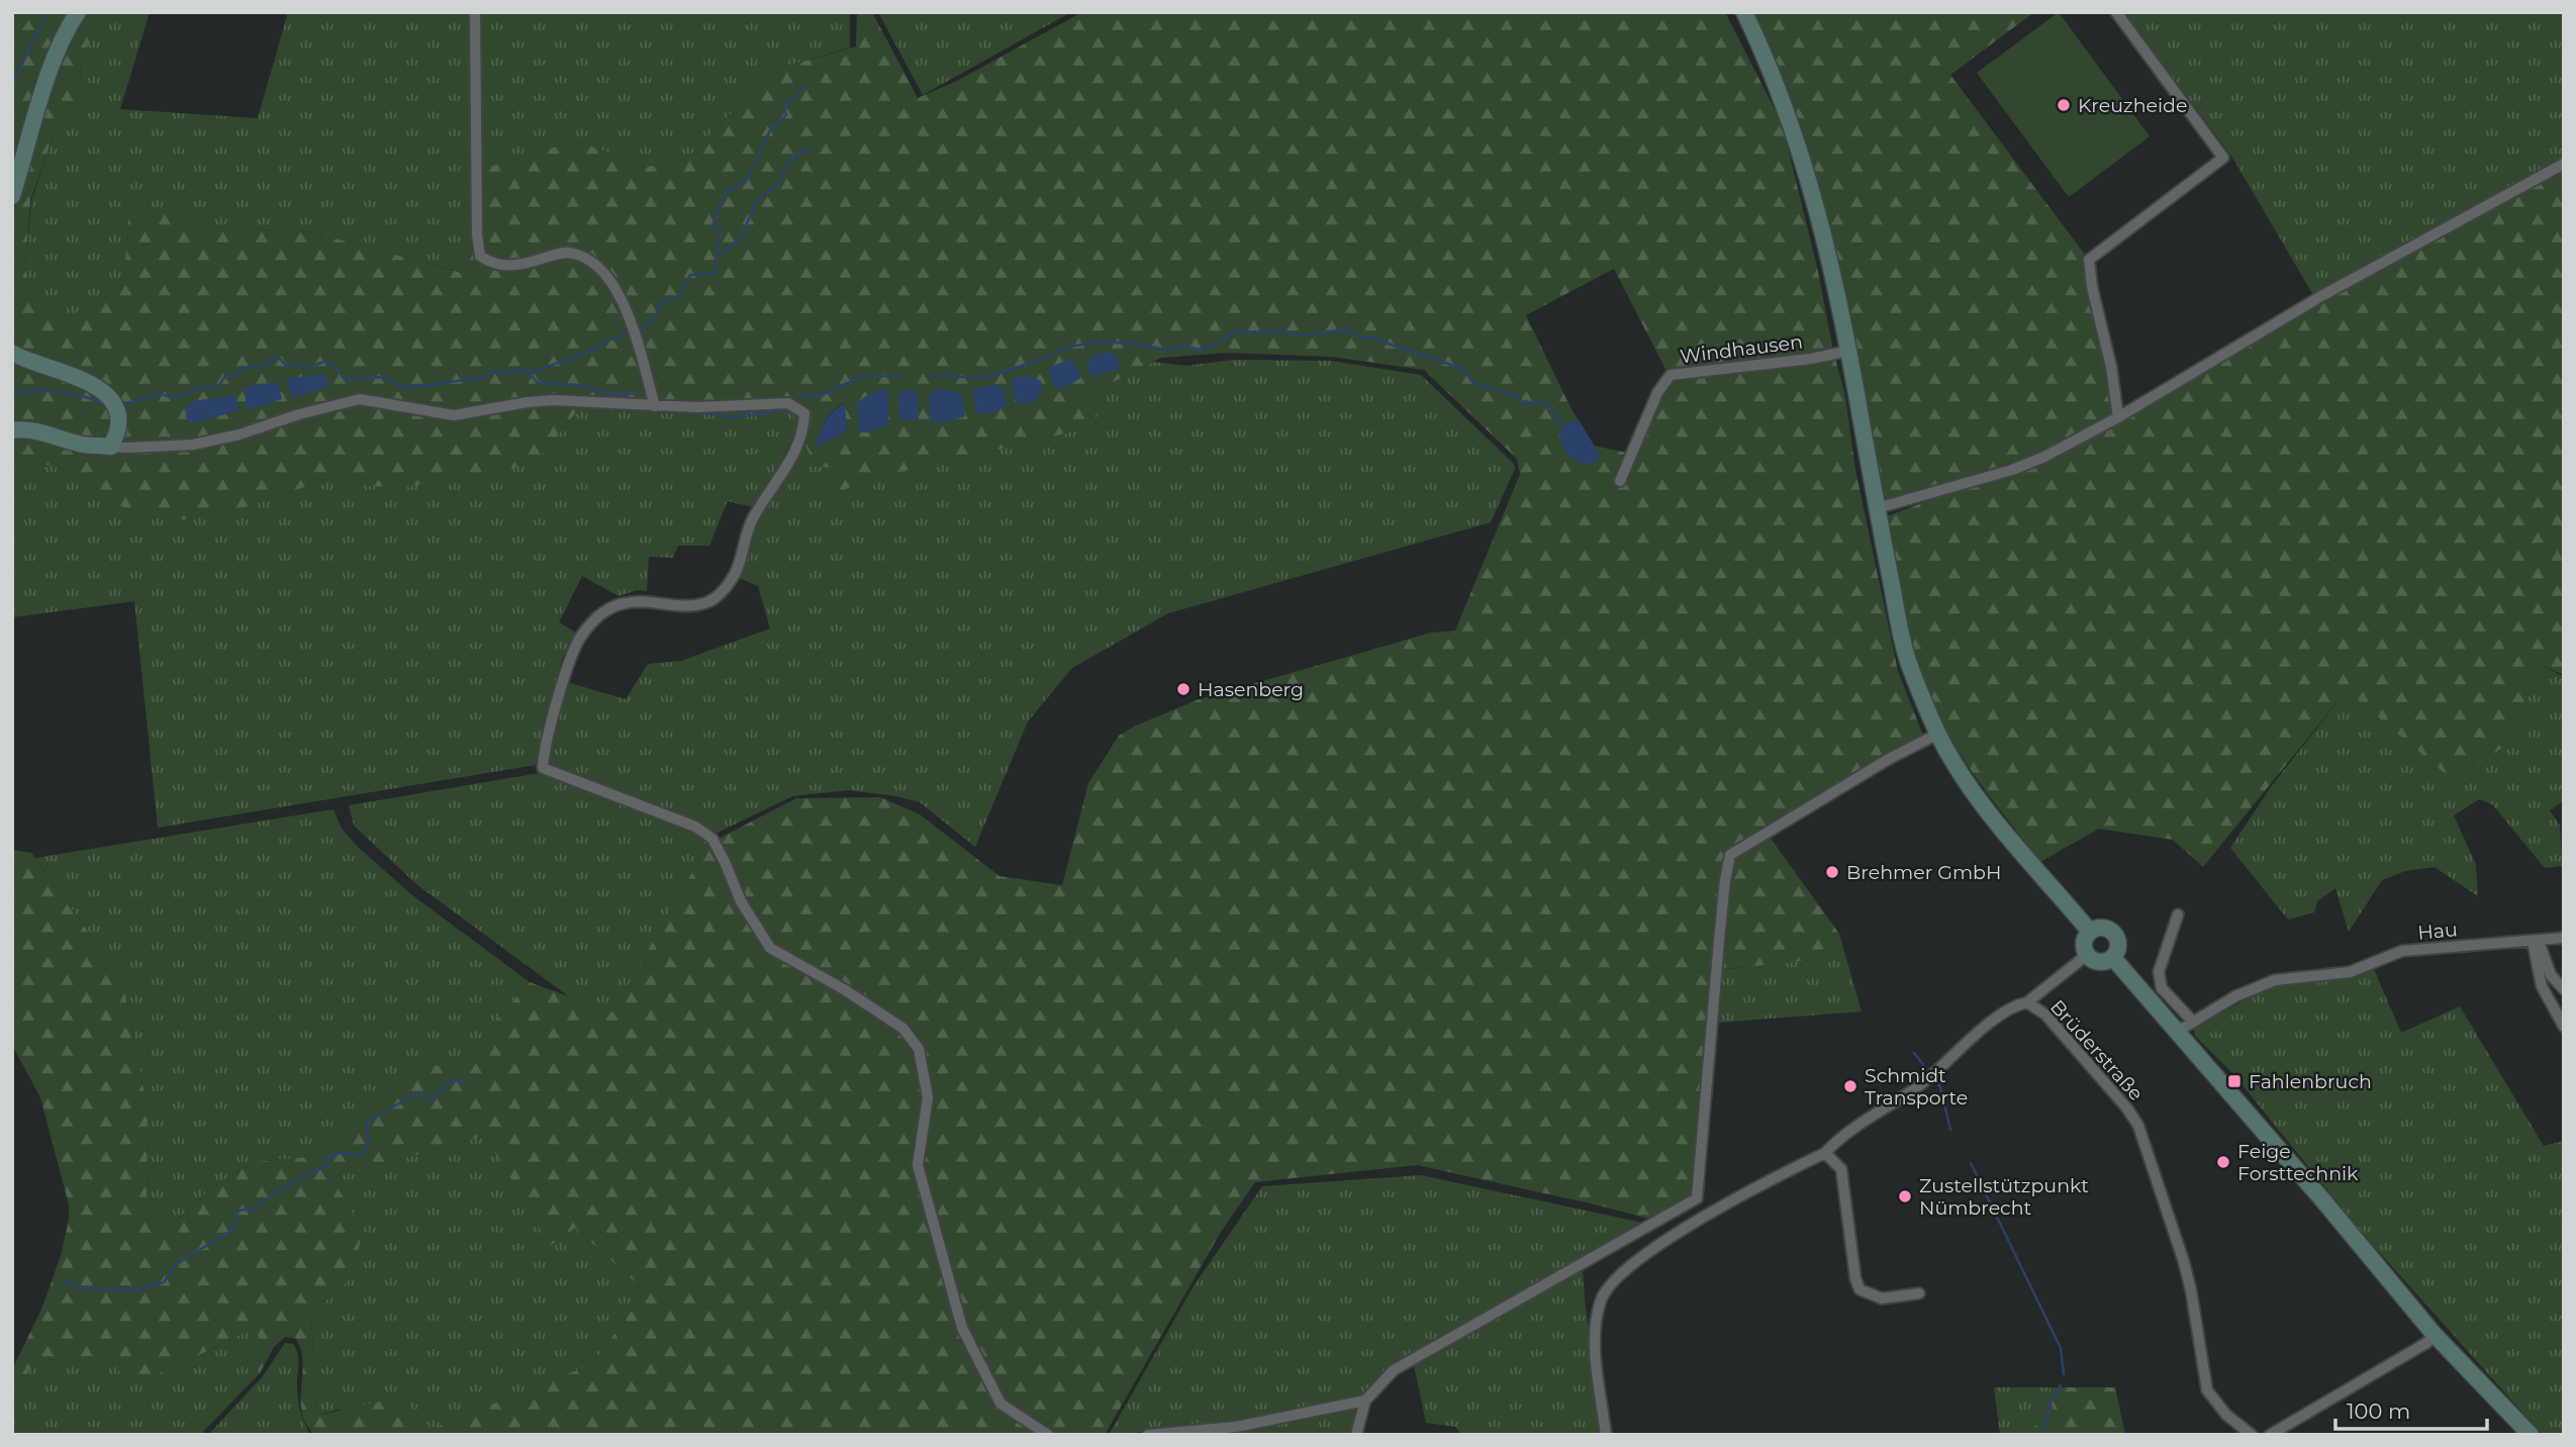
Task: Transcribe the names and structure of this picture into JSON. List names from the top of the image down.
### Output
{
  "streets": {
    "street": ["Windhausen", "Hau", "Brüderstraße"]
  },
  "places": {
    "other": [
      "Kreuzheide",
      "Hasenberg",
      "Brehmer GmbH",
      "Schmidt Transporte",
      "Feige Forsttechnik",
      "Zustellstützpunkt Nümbrecht"
    ],
    "transit": ["Fahlenbruch"]
  },
  "scale_bar": "100 m"
}
